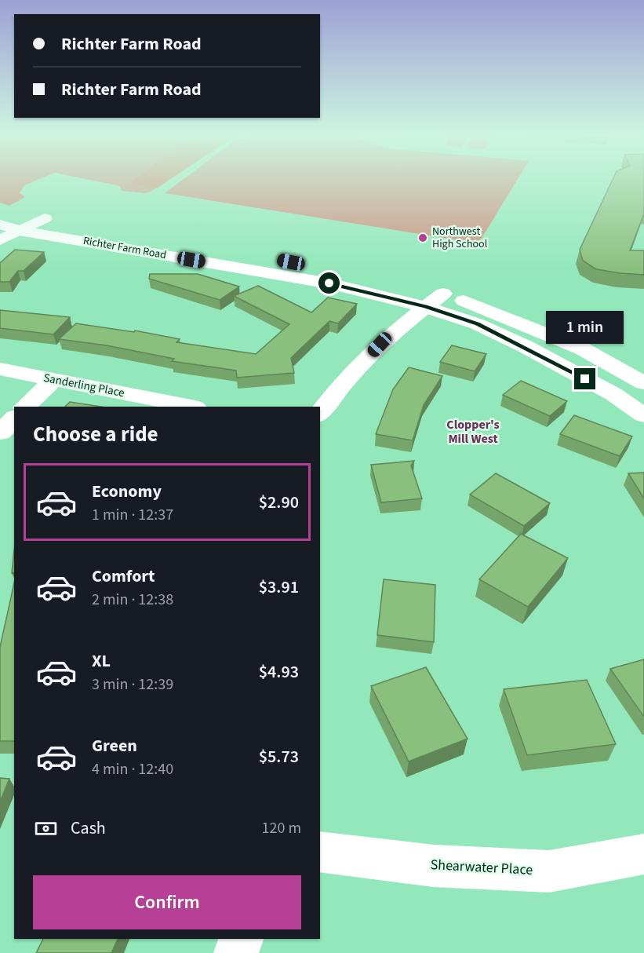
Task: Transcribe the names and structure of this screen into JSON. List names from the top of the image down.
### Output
{
  "streets": {
    "main road": ["Richter Farm Road", "Sanderling Place", "Shearwater Place"]
  },
  "districts": ["Clopper's Mill West"],
  "places": ["Northwest High School"],
  "page": {
    "banner": ["Richter Farm Road", "Richter Farm Road"],
    "bubble": "1 min",
    "heading": "Choose a ride",
    "list": [
      {
        "name": "Economy",
        "note": "1 min · 12:37",
        "value": "$2.90"
      },
      {
        "name": "Comfort",
        "note": "2 min · 12:38",
        "value": "$3.91"
      },
      {
        "name": "XL",
        "note": "3 min · 12:39",
        "value": "$4.93"
      },
      {
        "name": "Green",
        "note": "4 min · 12:40",
        "value": "$5.73"
      }
    ],
    "pay": ["Cash", "120 m"],
    "buttons": "Confirm"
  }
}
